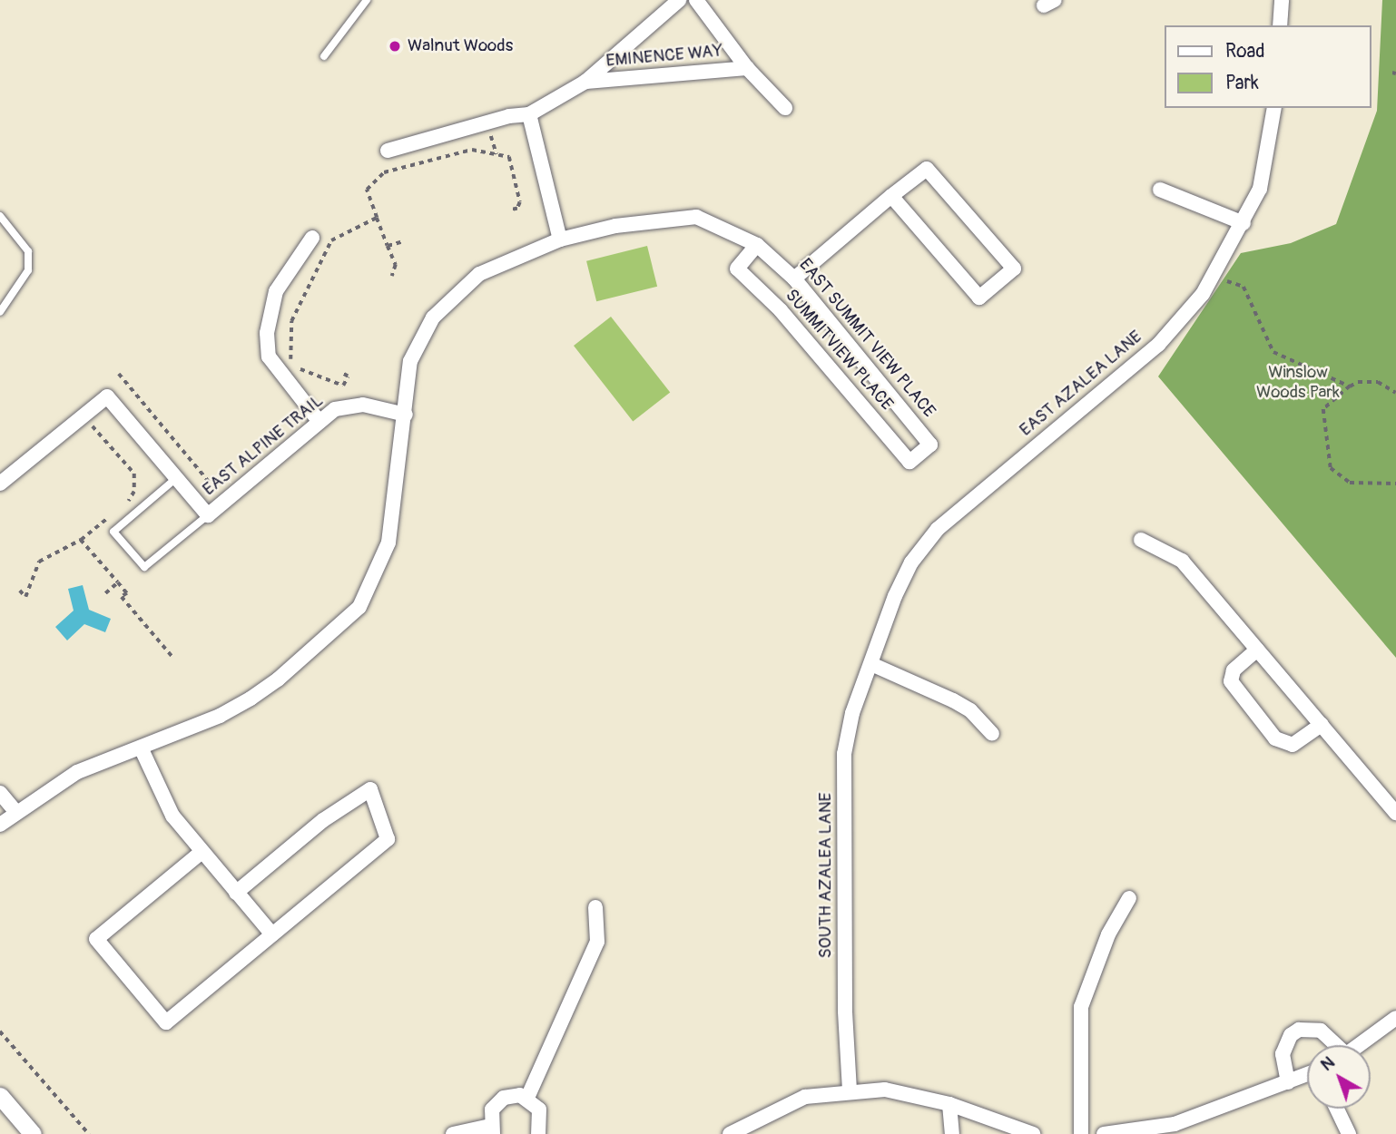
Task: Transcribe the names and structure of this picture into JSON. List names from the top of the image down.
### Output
{
  "streets": {
    "street": [
      "EMINENCE WAY",
      "EAST SUMMIT VIEW PLACE",
      "SUMMITVIEW PLACE",
      "EAST AZALEA LANE",
      "EAST ALPINE TRAIL",
      "SOUTH AZALEA LANE"
    ]
  },
  "crossings": [
    ["EAST SUMMIT VIEW PLACE", "SUMMITVIEW PLACE"],
    ["EAST SUMMIT VIEW PLACE", "EAST ALPINE TRAIL"],
    ["EAST AZALEA LANE", "SOUTH AZALEA LANE"]
  ],
  "parks": ["Winslow Woods Park"],
  "places": ["Walnut Woods"],
  "legend": ["Road", "Park"],
  "north": "top left"
}
